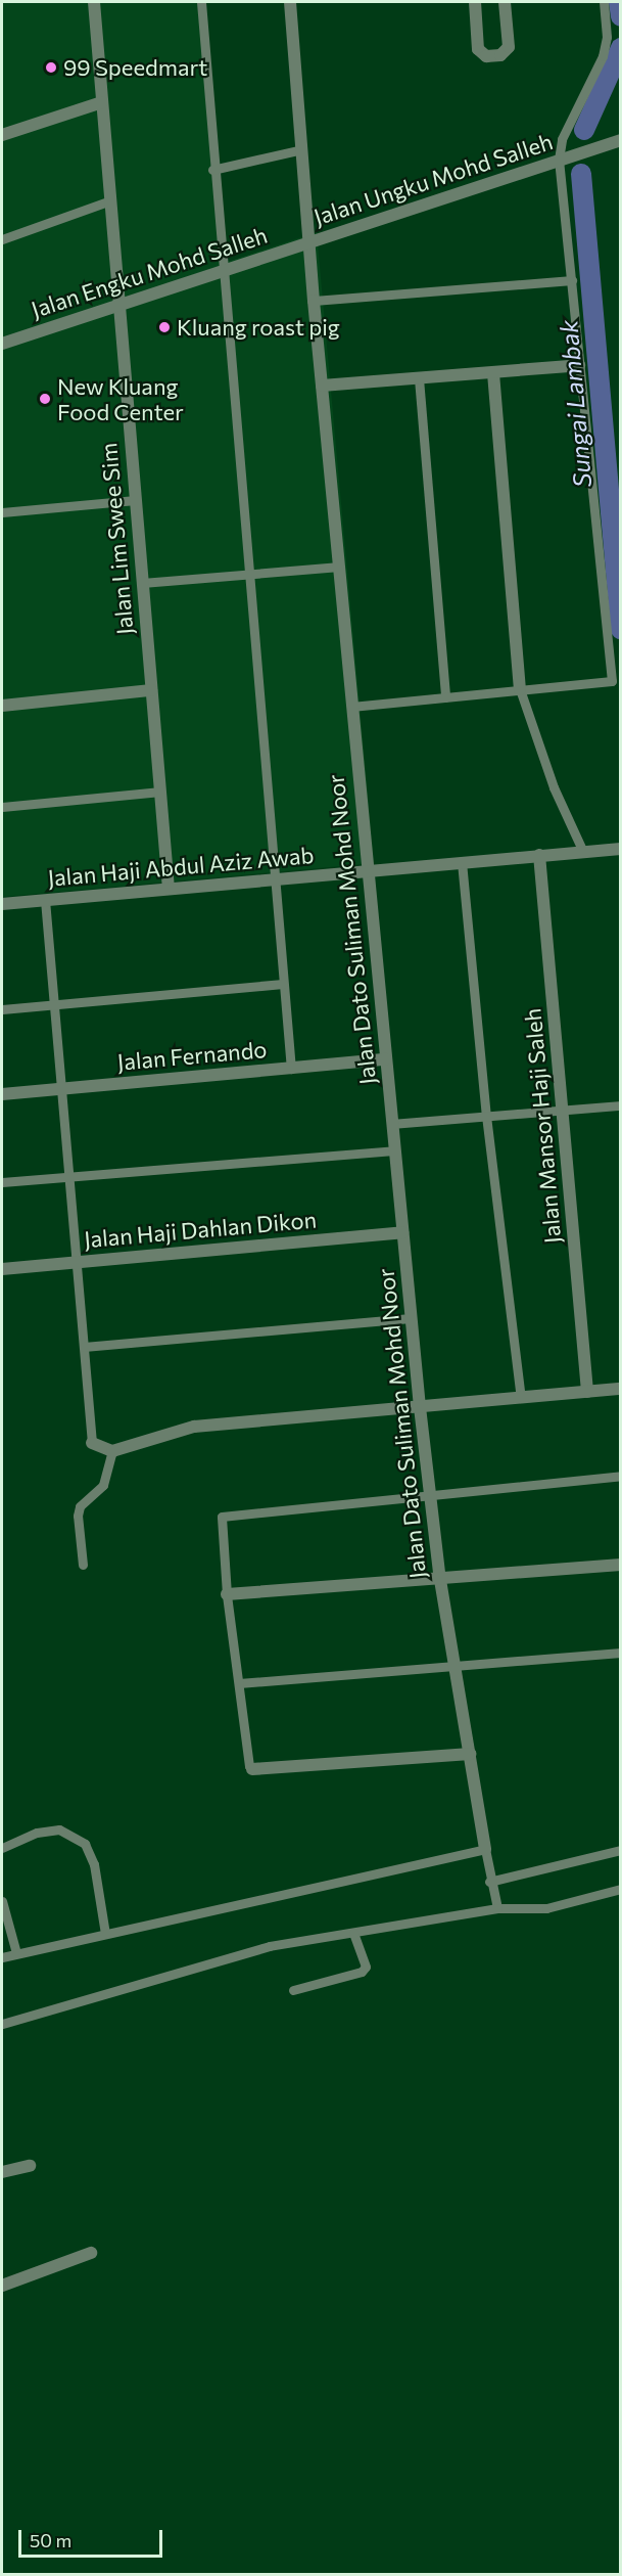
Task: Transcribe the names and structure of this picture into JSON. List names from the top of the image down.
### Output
{
  "streets": {
    "street": [
      "Jalan Ungku Mohd Salleh",
      "Jalan Engku Mohd Salleh",
      "Jalan Lim Swee Sim",
      "Jalan Haji Abdul Aziz Awab",
      "Jalan Dato Suliman Mohd Noor",
      "Jalan Fernando",
      "Jalan Mansor Haji Saleh",
      "Jalan Haji Dahlan Dikon"
    ]
  },
  "crossings": [
    ["Jalan Ungku Mohd Salleh", "Jalan Engku Mohd Salleh"],
    ["Jalan Ungku Mohd Salleh", "Jalan Dato Suliman Mohd Noor"],
    ["Jalan Engku Mohd Salleh", "Jalan Lim Swee Sim"],
    ["Jalan Engku Mohd Salleh", "Jalan Dato Suliman Mohd Noor"],
    ["Jalan Lim Swee Sim", "Jalan Haji Abdul Aziz Awab"],
    ["Jalan Haji Abdul Aziz Awab", "Jalan Dato Suliman Mohd Noor"],
    ["Jalan Haji Abdul Aziz Awab", "Jalan Mansor Haji Saleh"],
    ["Jalan Dato Suliman Mohd Noor", "Jalan Fernando"],
    ["Jalan Dato Suliman Mohd Noor", "Jalan Haji Dahlan Dikon"]
  ],
  "water": ["Sungai Lambak"],
  "places": ["99 Speedmart", "Kluang roast pig", "New Kluang Food Center"],
  "scale_bar": "50 m"
}
